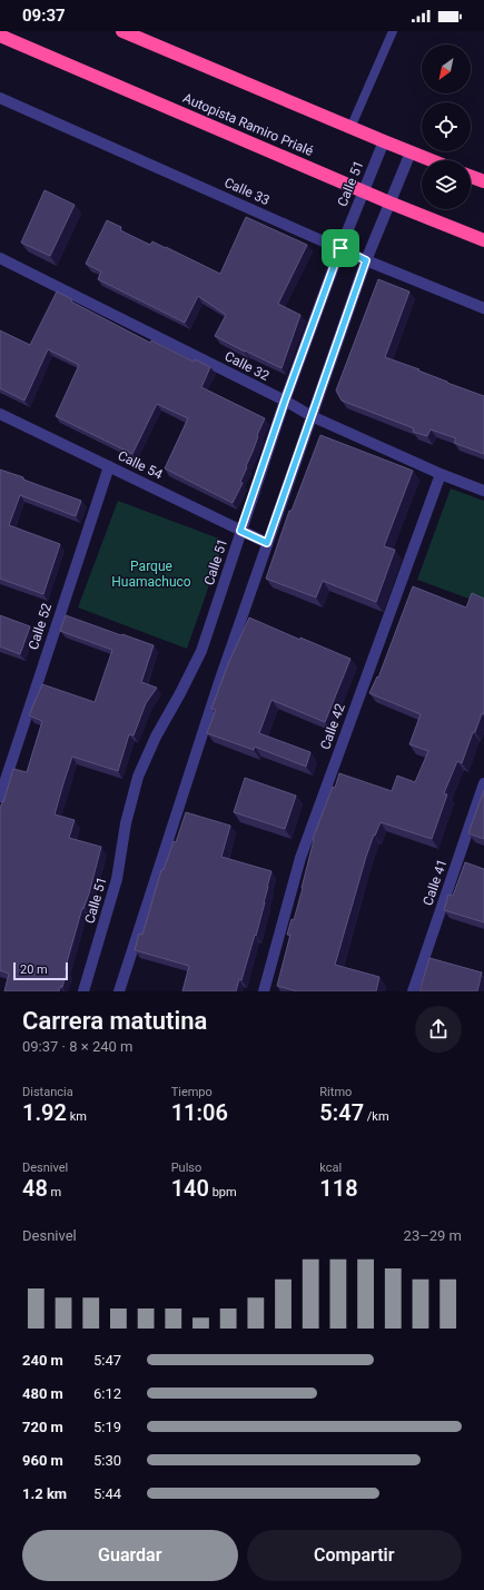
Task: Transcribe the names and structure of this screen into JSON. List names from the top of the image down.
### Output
{
  "streets": {
    "highway": ["Autopista Ramiro Prialé"],
    "street": [
      "Calle 51",
      "Calle 33",
      "Calle 32",
      "Calle 54",
      "Calle 52",
      "Calle 42",
      "Calle 41"
    ]
  },
  "crossings": [
    ["Autopista Ramiro Prialé", "Calle 51"],
    ["Calle 51", "Calle 33"],
    ["Calle 51", "Calle 32"],
    ["Calle 51", "Calle 54"],
    ["Calle 32", "Calle 42"],
    ["Calle 54", "Calle 52"]
  ],
  "parks": ["Parque Huamachuco"],
  "scale_bar": "20 m",
  "north": "bottom left",
  "page": {
    "status": "09:37",
    "scale": "20 m",
    "heading": ["Carrera matutina", "09:37 · 8 × 240 m"],
    "stats": [
      ["Distancia", "1.92 km"],
      ["Tiempo", "11:06"],
      ["Ritmo", "5:47 /km"],
      ["Desnivel", "48 m"],
      ["Pulso", "140 bpm"],
      ["kcal", "118"]
    ],
    "chart": ["Desnivel", "23–29 m"],
    "list": [
      {
        "name": "240 m",
        "note": "5:47"
      },
      {
        "name": "480 m",
        "note": "6:12"
      },
      {
        "name": "720 m",
        "note": "5:19"
      },
      {
        "name": "960 m",
        "note": "5:30"
      },
      {
        "name": "1.2 km",
        "note": "5:44"
      }
    ],
    "buttons": ["Guardar", "Compartir"]
  }
}
